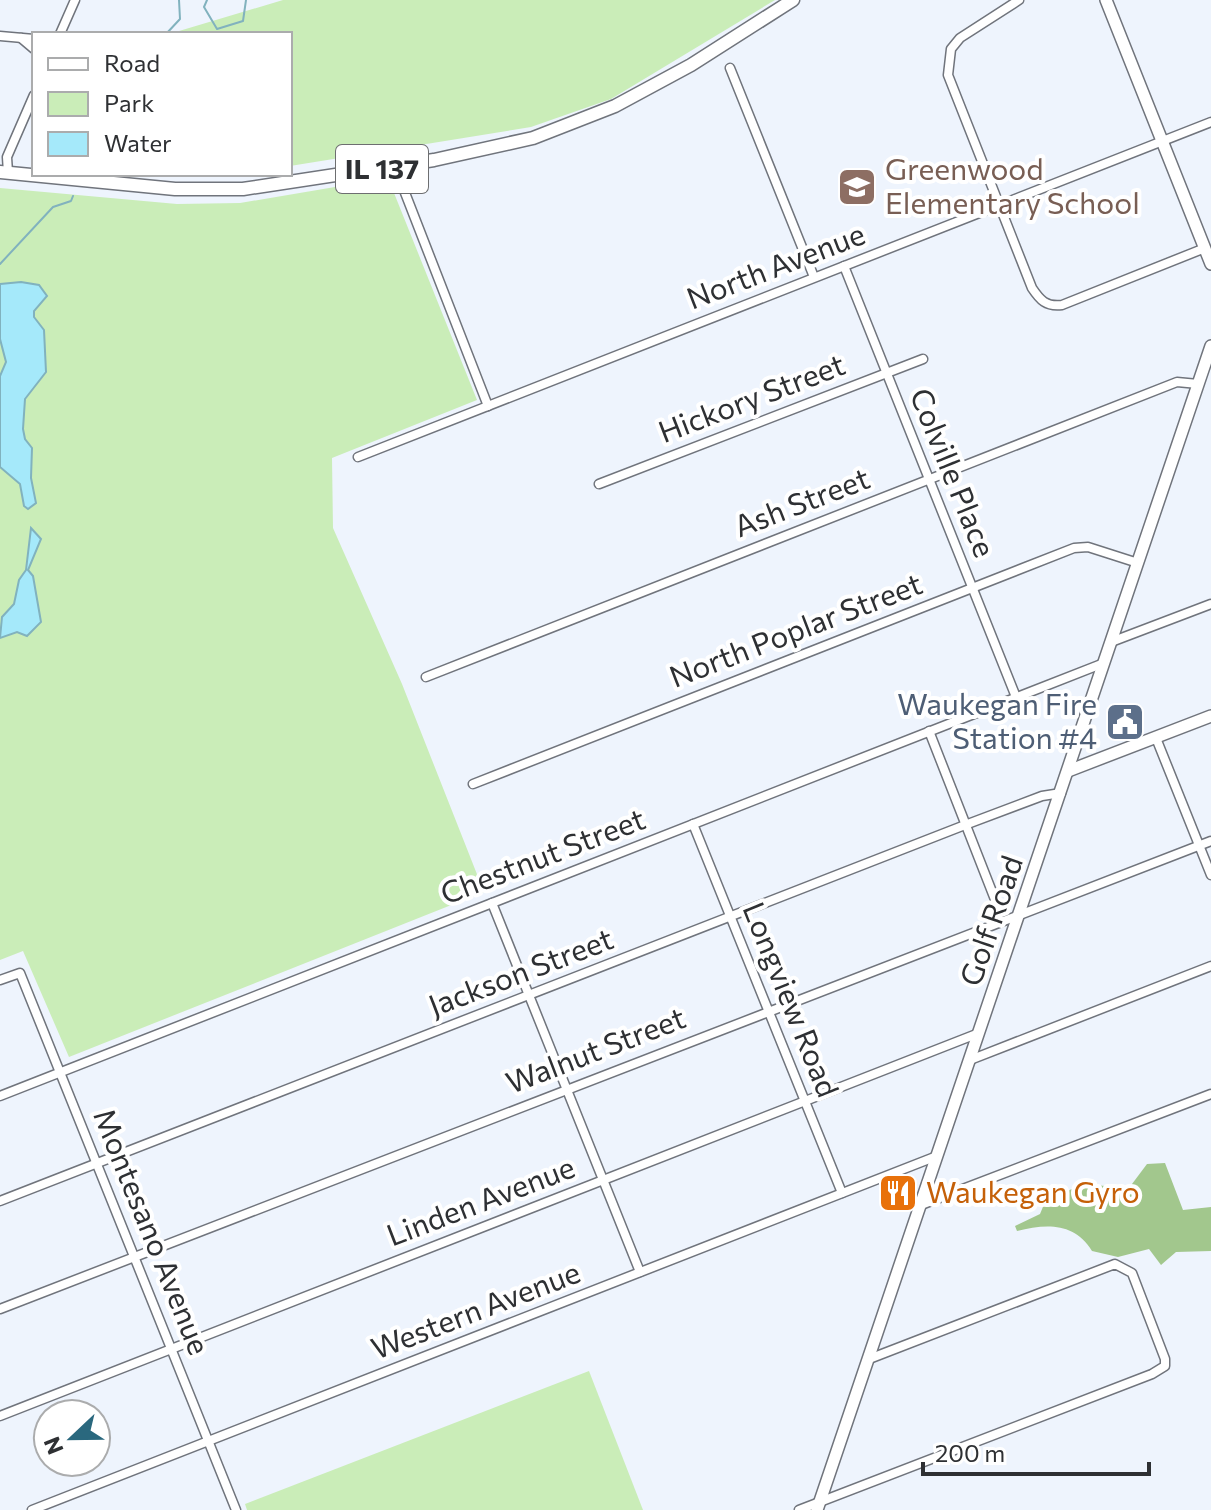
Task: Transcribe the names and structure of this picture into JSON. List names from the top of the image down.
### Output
{
  "streets": {
    "main road": ["IL 137"],
    "street": [
      "North Avenue",
      "Hickory Street",
      "Colville Place",
      "Ash Street",
      "North Poplar Street",
      "Chestnut Street",
      "Golf Road",
      "Jackson Street",
      "Longview Road",
      "Walnut Street",
      "Linden Avenue",
      "Montesano Avenue",
      "Western Avenue"
    ]
  },
  "crossings": [
    ["North Avenue", "Colville Place"],
    ["Hickory Street", "Colville Place"],
    ["Colville Place", "Ash Street"],
    ["Colville Place", "North Poplar Street"],
    ["Colville Place", "Chestnut Street"],
    ["Ash Street", "Golf Road"],
    ["North Poplar Street", "Golf Road"],
    ["Chestnut Street", "Golf Road"],
    ["Chestnut Street", "Longview Road"],
    ["Chestnut Street", "Montesano Avenue"],
    ["Golf Road", "Jackson Street"],
    ["Golf Road", "Walnut Street"],
    ["Golf Road", "Linden Avenue"],
    ["Golf Road", "Western Avenue"],
    ["Jackson Street", "Longview Road"],
    ["Jackson Street", "Montesano Avenue"],
    ["Longview Road", "Walnut Street"],
    ["Longview Road", "Linden Avenue"],
    ["Longview Road", "Western Avenue"],
    ["Walnut Street", "Montesano Avenue"],
    ["Linden Avenue", "Montesano Avenue"],
    ["Montesano Avenue", "Western Avenue"]
  ],
  "places": {
    "school or university": ["Greenwood Elementary School"],
    "public building": ["Waukegan Fire Station #4"],
    "restaurant": ["Waukegan Gyro"]
  },
  "legend": ["Road", "Park", "Water"],
  "scale_bar": "200 m",
  "north": "left"
}
